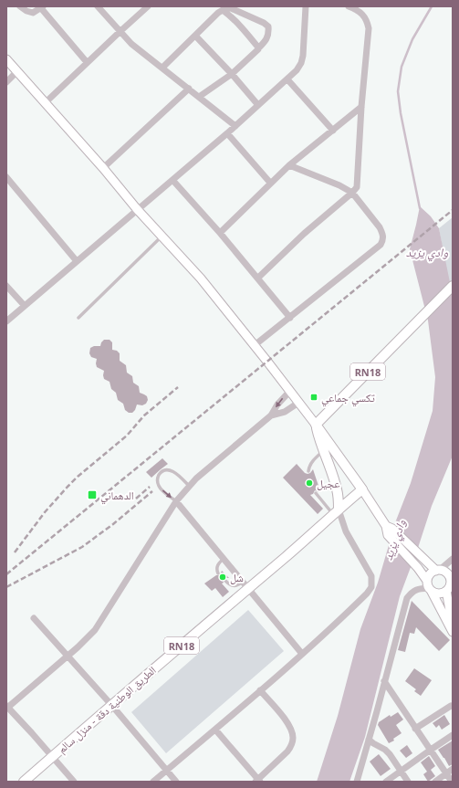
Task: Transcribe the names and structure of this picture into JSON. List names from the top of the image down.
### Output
{
  "streets": {
    "main road": ["RN18", "الطريق الوطنية دقة - منزل سالم"]
  },
  "water": ["وادي يزيد"],
  "places": {
    "transit": ["تكسي جماعي", "الدهماني"],
    "other": ["عجيل", "شل"]
  }
}
